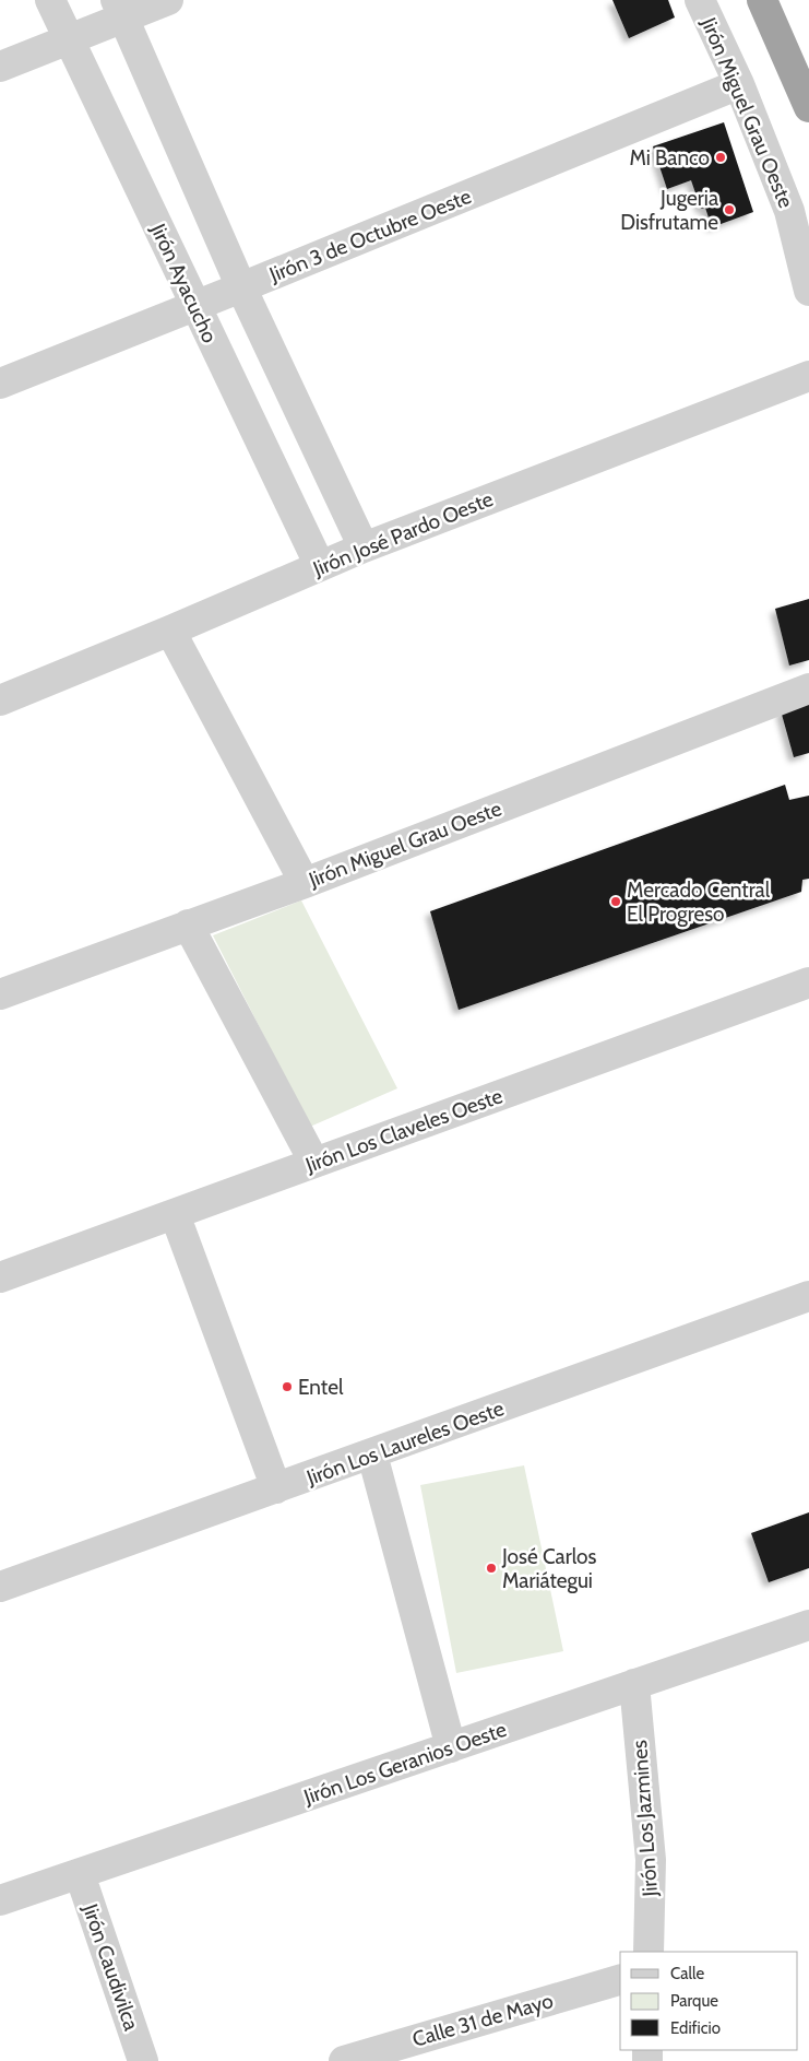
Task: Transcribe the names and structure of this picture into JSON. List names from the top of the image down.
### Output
{
  "streets": {
    "street": [
      "Jirón Miguel Grau Oeste",
      "Jirón 3 de Octubre Oeste",
      "Jirón Ayacucho",
      "Jirón José Pardo Oeste",
      "Jirón Los Claveles Oeste",
      "Jirón Los Laureles Oeste",
      "Jirón Los Geranios Oeste",
      "Jirón Los Jazmines",
      "Jirón Caudivilca",
      "Calle 31 de Mayo"
    ]
  },
  "crossings": [
    ["Jirón Miguel Grau Oeste", "Jirón 3 de Octubre Oeste"],
    ["Jirón 3 de Octubre Oeste", "Jirón Ayacucho"],
    ["Jirón Ayacucho", "Jirón José Pardo Oeste"],
    ["Jirón Los Geranios Oeste", "Jirón Los Jazmines"],
    ["Jirón Los Geranios Oeste", "Jirón Caudivilca"]
  ],
  "places": [
    "Mi Banco",
    "Jugeria Disfrutame",
    "Mercado Central El Progreso",
    "Entel",
    "José Carlos Mariátegui"
  ],
  "legend": ["Calle", "Parque", "Edificio"]
}
